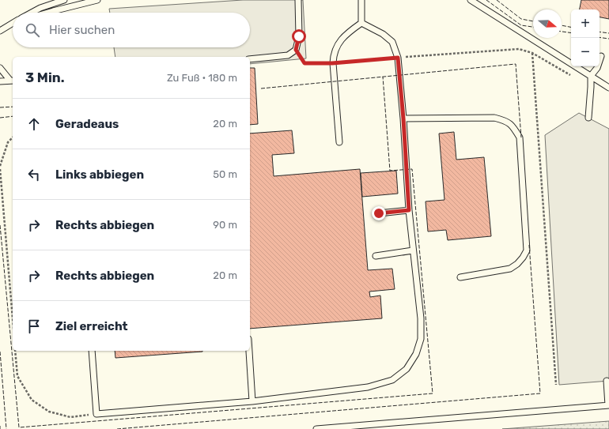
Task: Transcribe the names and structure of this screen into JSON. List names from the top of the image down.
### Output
{
  "north": "right",
  "page": {
    "map_buttons": ["+", "−"],
    "search": "Hier suchen",
    "heading": ["3 Min.", "Zu Fuß · 180 m"],
    "list": [
      ["Geradeaus", "20 m"],
      ["Links abbiegen", "50 m"],
      ["Rechts abbiegen", "90 m"],
      ["Rechts abbiegen", "20 m"],
      "Ziel erreicht"
    ]
  }
}
